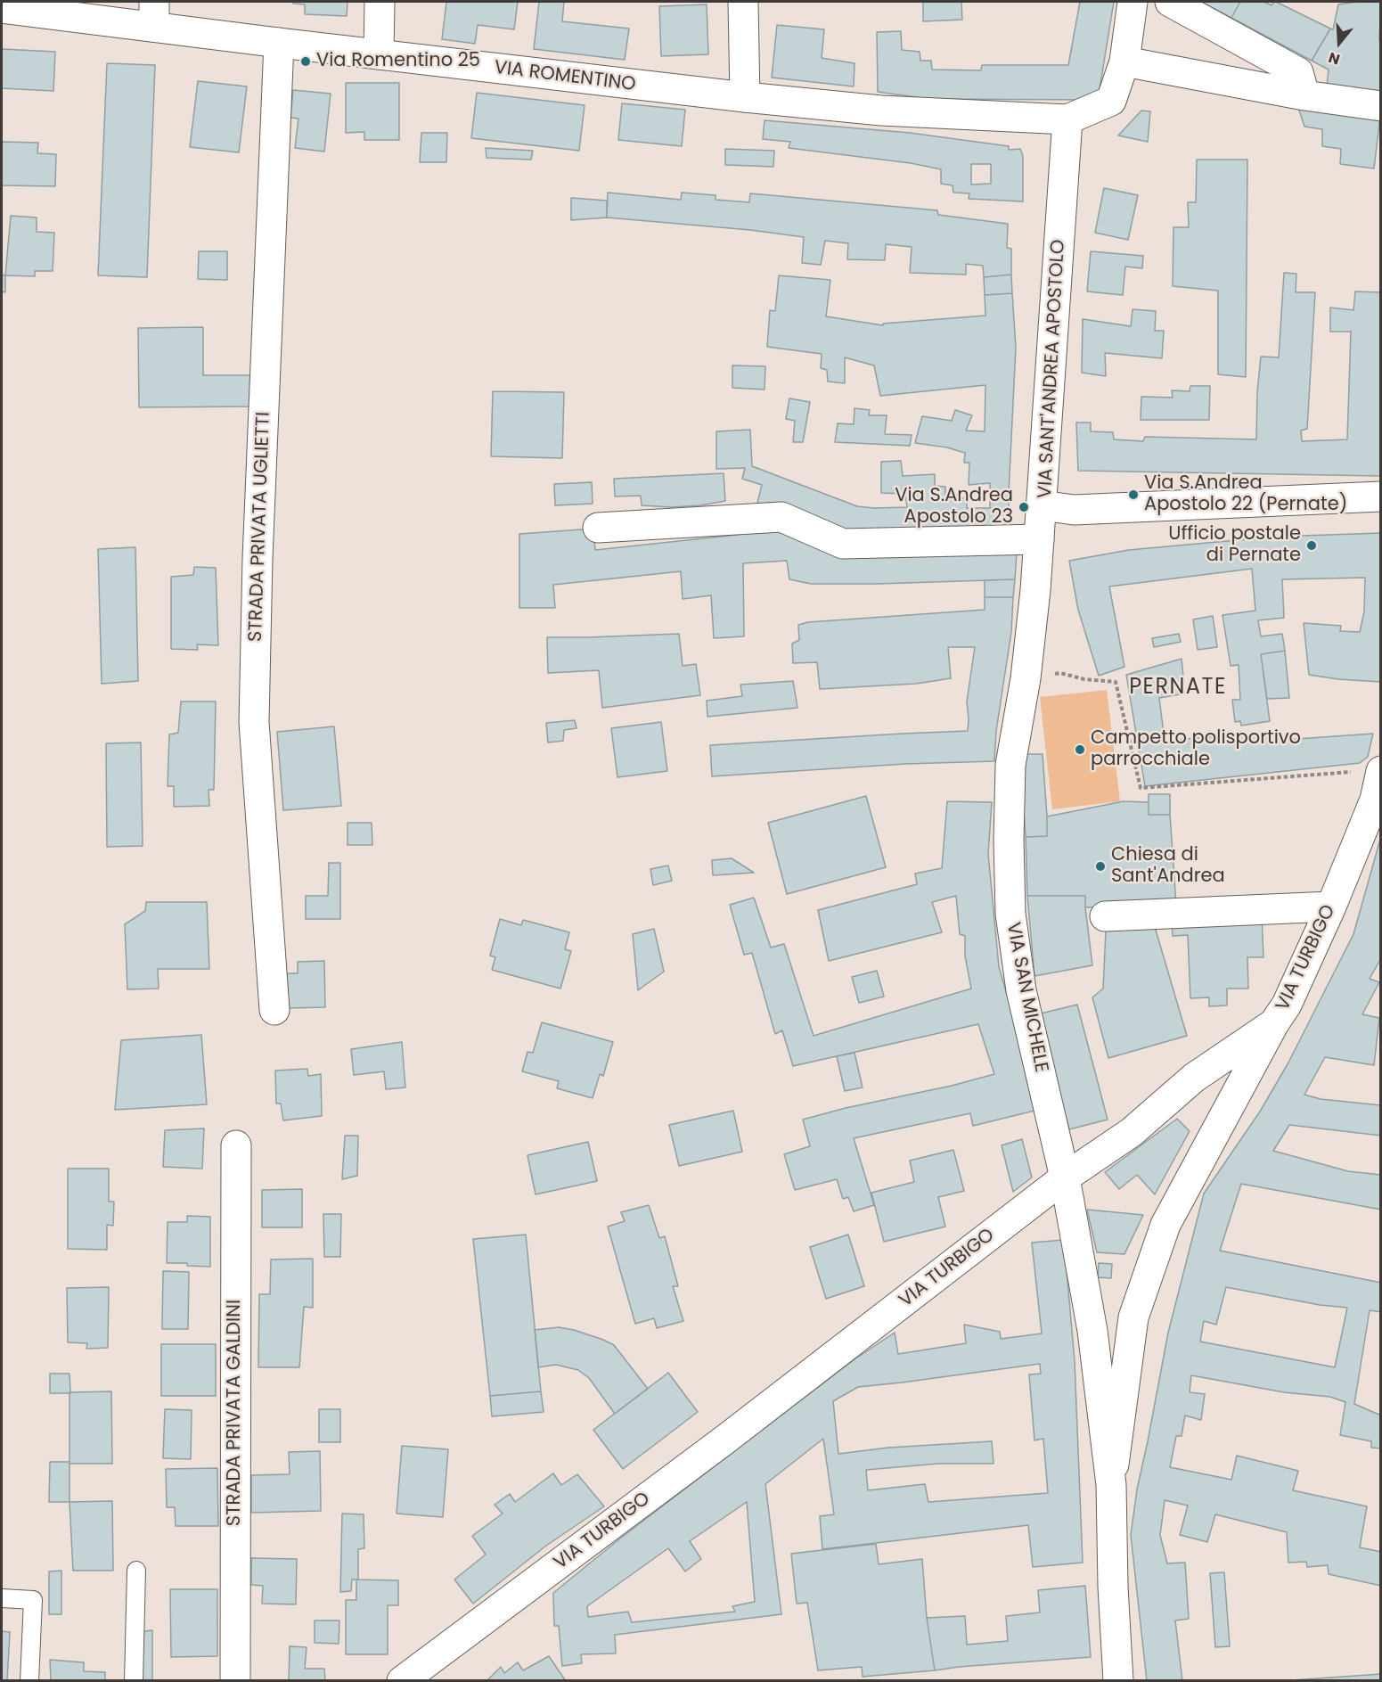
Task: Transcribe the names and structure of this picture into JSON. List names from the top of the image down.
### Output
{
  "streets": {
    "street": [
      "VIA ROMENTINO",
      "VIA SANT'ANDREA APOSTOLO",
      "STRADA PRIVATA UGLIETTI",
      "VIA TURBIGO",
      "VIA SAN MICHELE",
      "STRADA PRIVATA GALDINI"
    ]
  },
  "crossings": [
    ["VIA ROMENTINO", "VIA SANT'ANDREA APOSTOLO"],
    ["VIA ROMENTINO", "STRADA PRIVATA UGLIETTI"],
    ["VIA SANT'ANDREA APOSTOLO", "VIA SAN MICHELE"],
    ["VIA TURBIGO", "VIA SAN MICHELE"]
  ],
  "districts": ["PERNATE"],
  "places": [
    "Via Romentino 25",
    "Via S.Andrea Apostolo 22 (Pernate)",
    "Via S.Andrea Apostolo 23",
    "Ufficio postale di Pernate",
    "Campetto polisportivo parrocchiale",
    "Chiesa di Sant'Andrea"
  ],
  "north": "bottom"
}
